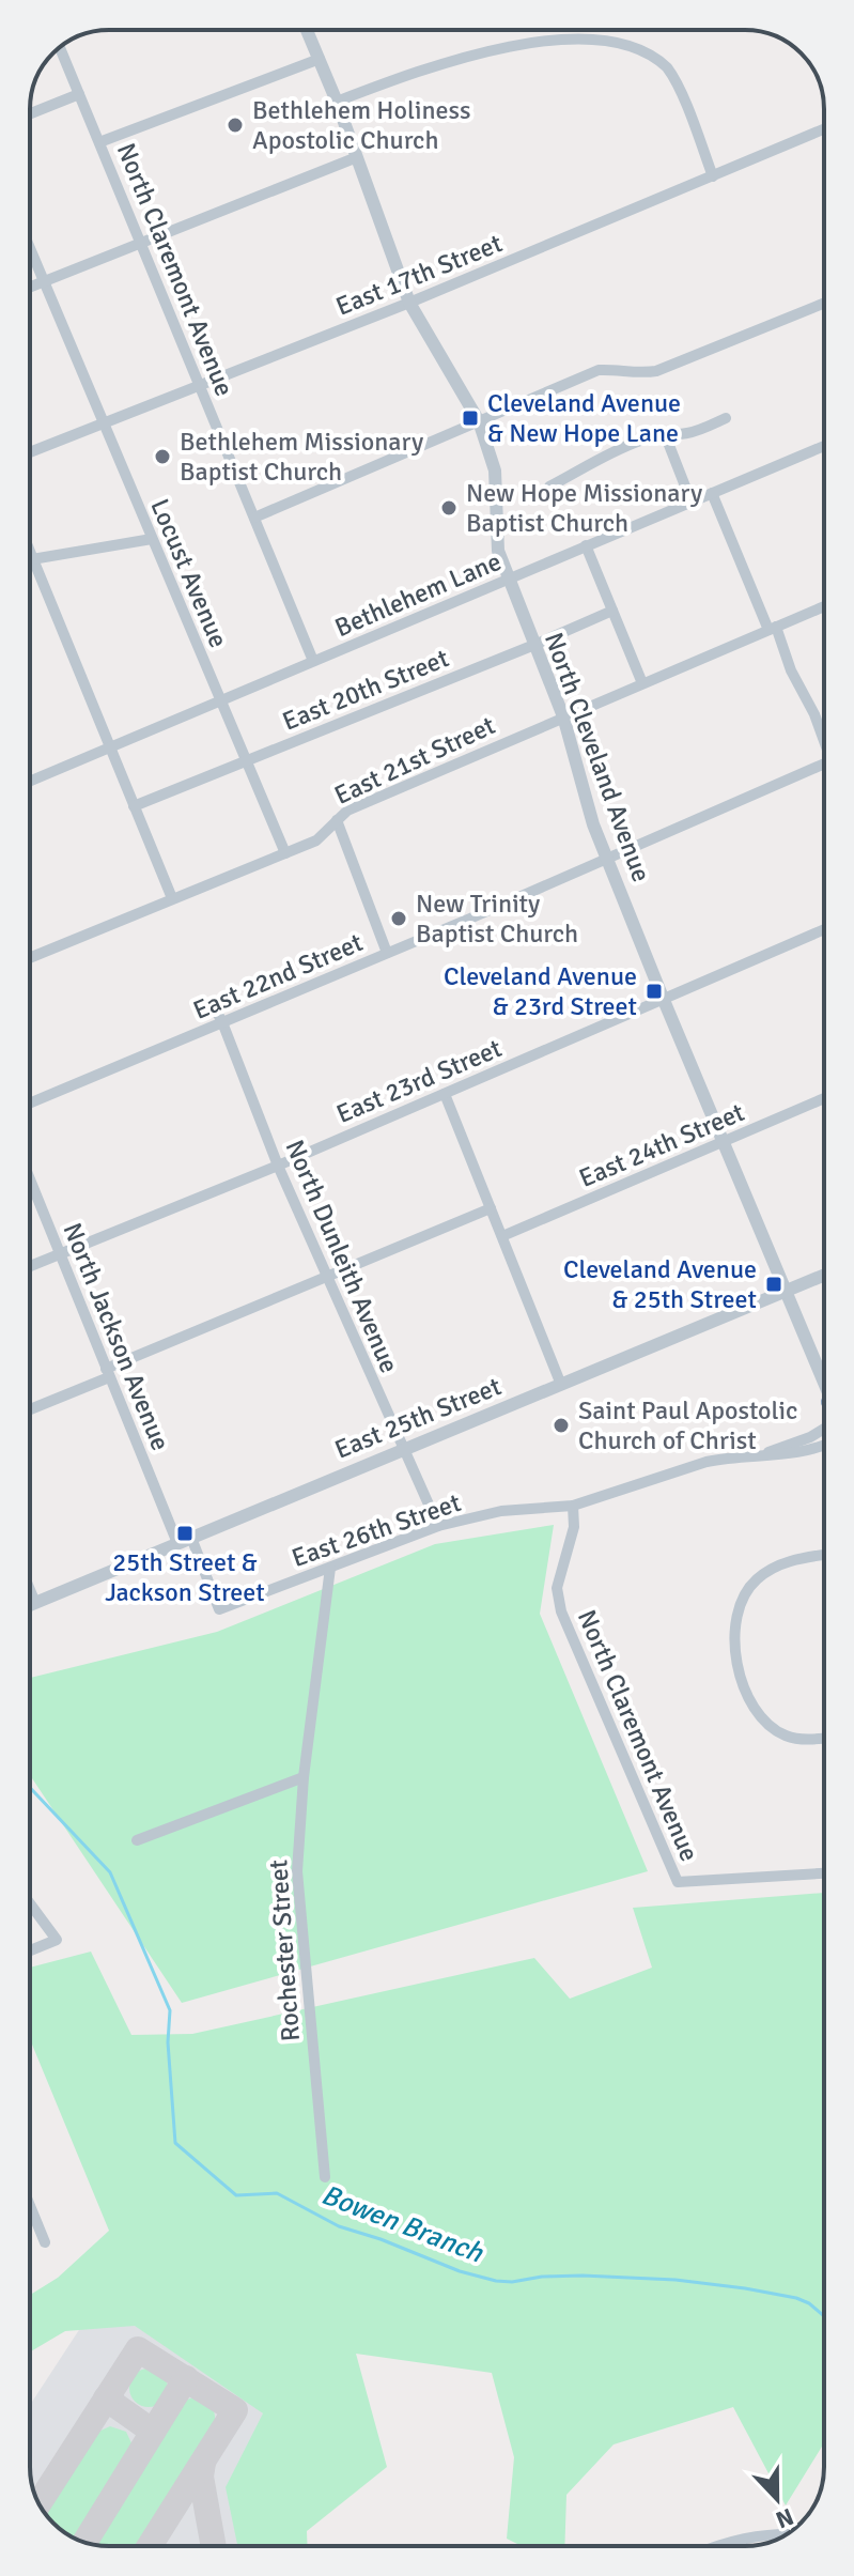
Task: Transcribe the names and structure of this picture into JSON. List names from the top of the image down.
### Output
{
  "streets": {
    "street": [
      "North Claremont Avenue",
      "East 17th Street",
      "Locust Avenue",
      "Bethlehem Lane",
      "East 20th Street",
      "North Cleveland Avenue",
      "East 21st Street",
      "East 22nd Street",
      "East 23rd Street",
      "East 24th Street",
      "North Dunleith Avenue",
      "North Jackson Avenue",
      "East 25th Street",
      "East 26th Street",
      "Rochester Street"
    ]
  },
  "crossings": [
    ["North Claremont Avenue", "East 17th Street"],
    ["North Claremont Avenue", "Bethlehem Lane"],
    ["North Claremont Avenue", "East 26th Street"],
    ["East 17th Street", "Locust Avenue"],
    ["East 17th Street", "North Cleveland Avenue"],
    ["Locust Avenue", "Bethlehem Lane"],
    ["Locust Avenue", "East 20th Street"],
    ["Locust Avenue", "East 21st Street"],
    ["Bethlehem Lane", "North Cleveland Avenue"],
    ["East 20th Street", "North Cleveland Avenue"],
    ["North Cleveland Avenue", "East 21st Street"],
    ["North Cleveland Avenue", "East 22nd Street"],
    ["North Cleveland Avenue", "East 23rd Street"],
    ["North Cleveland Avenue", "East 24th Street"],
    ["North Cleveland Avenue", "East 25th Street"],
    ["East 22nd Street", "North Dunleith Avenue"],
    ["East 23rd Street", "North Dunleith Avenue"],
    ["East 23rd Street", "North Jackson Avenue"],
    ["North Dunleith Avenue", "East 25th Street"],
    ["North Dunleith Avenue", "East 26th Street"],
    ["North Jackson Avenue", "East 25th Street"],
    ["North Jackson Avenue", "East 26th Street"],
    ["East 26th Street", "Rochester Street"]
  ],
  "water": ["Bowen Branch"],
  "places": {
    "other": [
      "Bethlehem Holiness Apostolic Church",
      "Bethlehem Missionary Baptist Church",
      "New Hope Missionary Baptist Church",
      "New Trinity Baptist Church",
      "Saint Paul Apostolic Church of Christ"
    ],
    "transit": [
      "Cleveland Avenue & New Hope Lane",
      "Cleveland Avenue & 23rd Street",
      "Cleveland Avenue & 25th Street",
      "25th Street & Jackson Street"
    ]
  },
  "north": "bottom"
}
